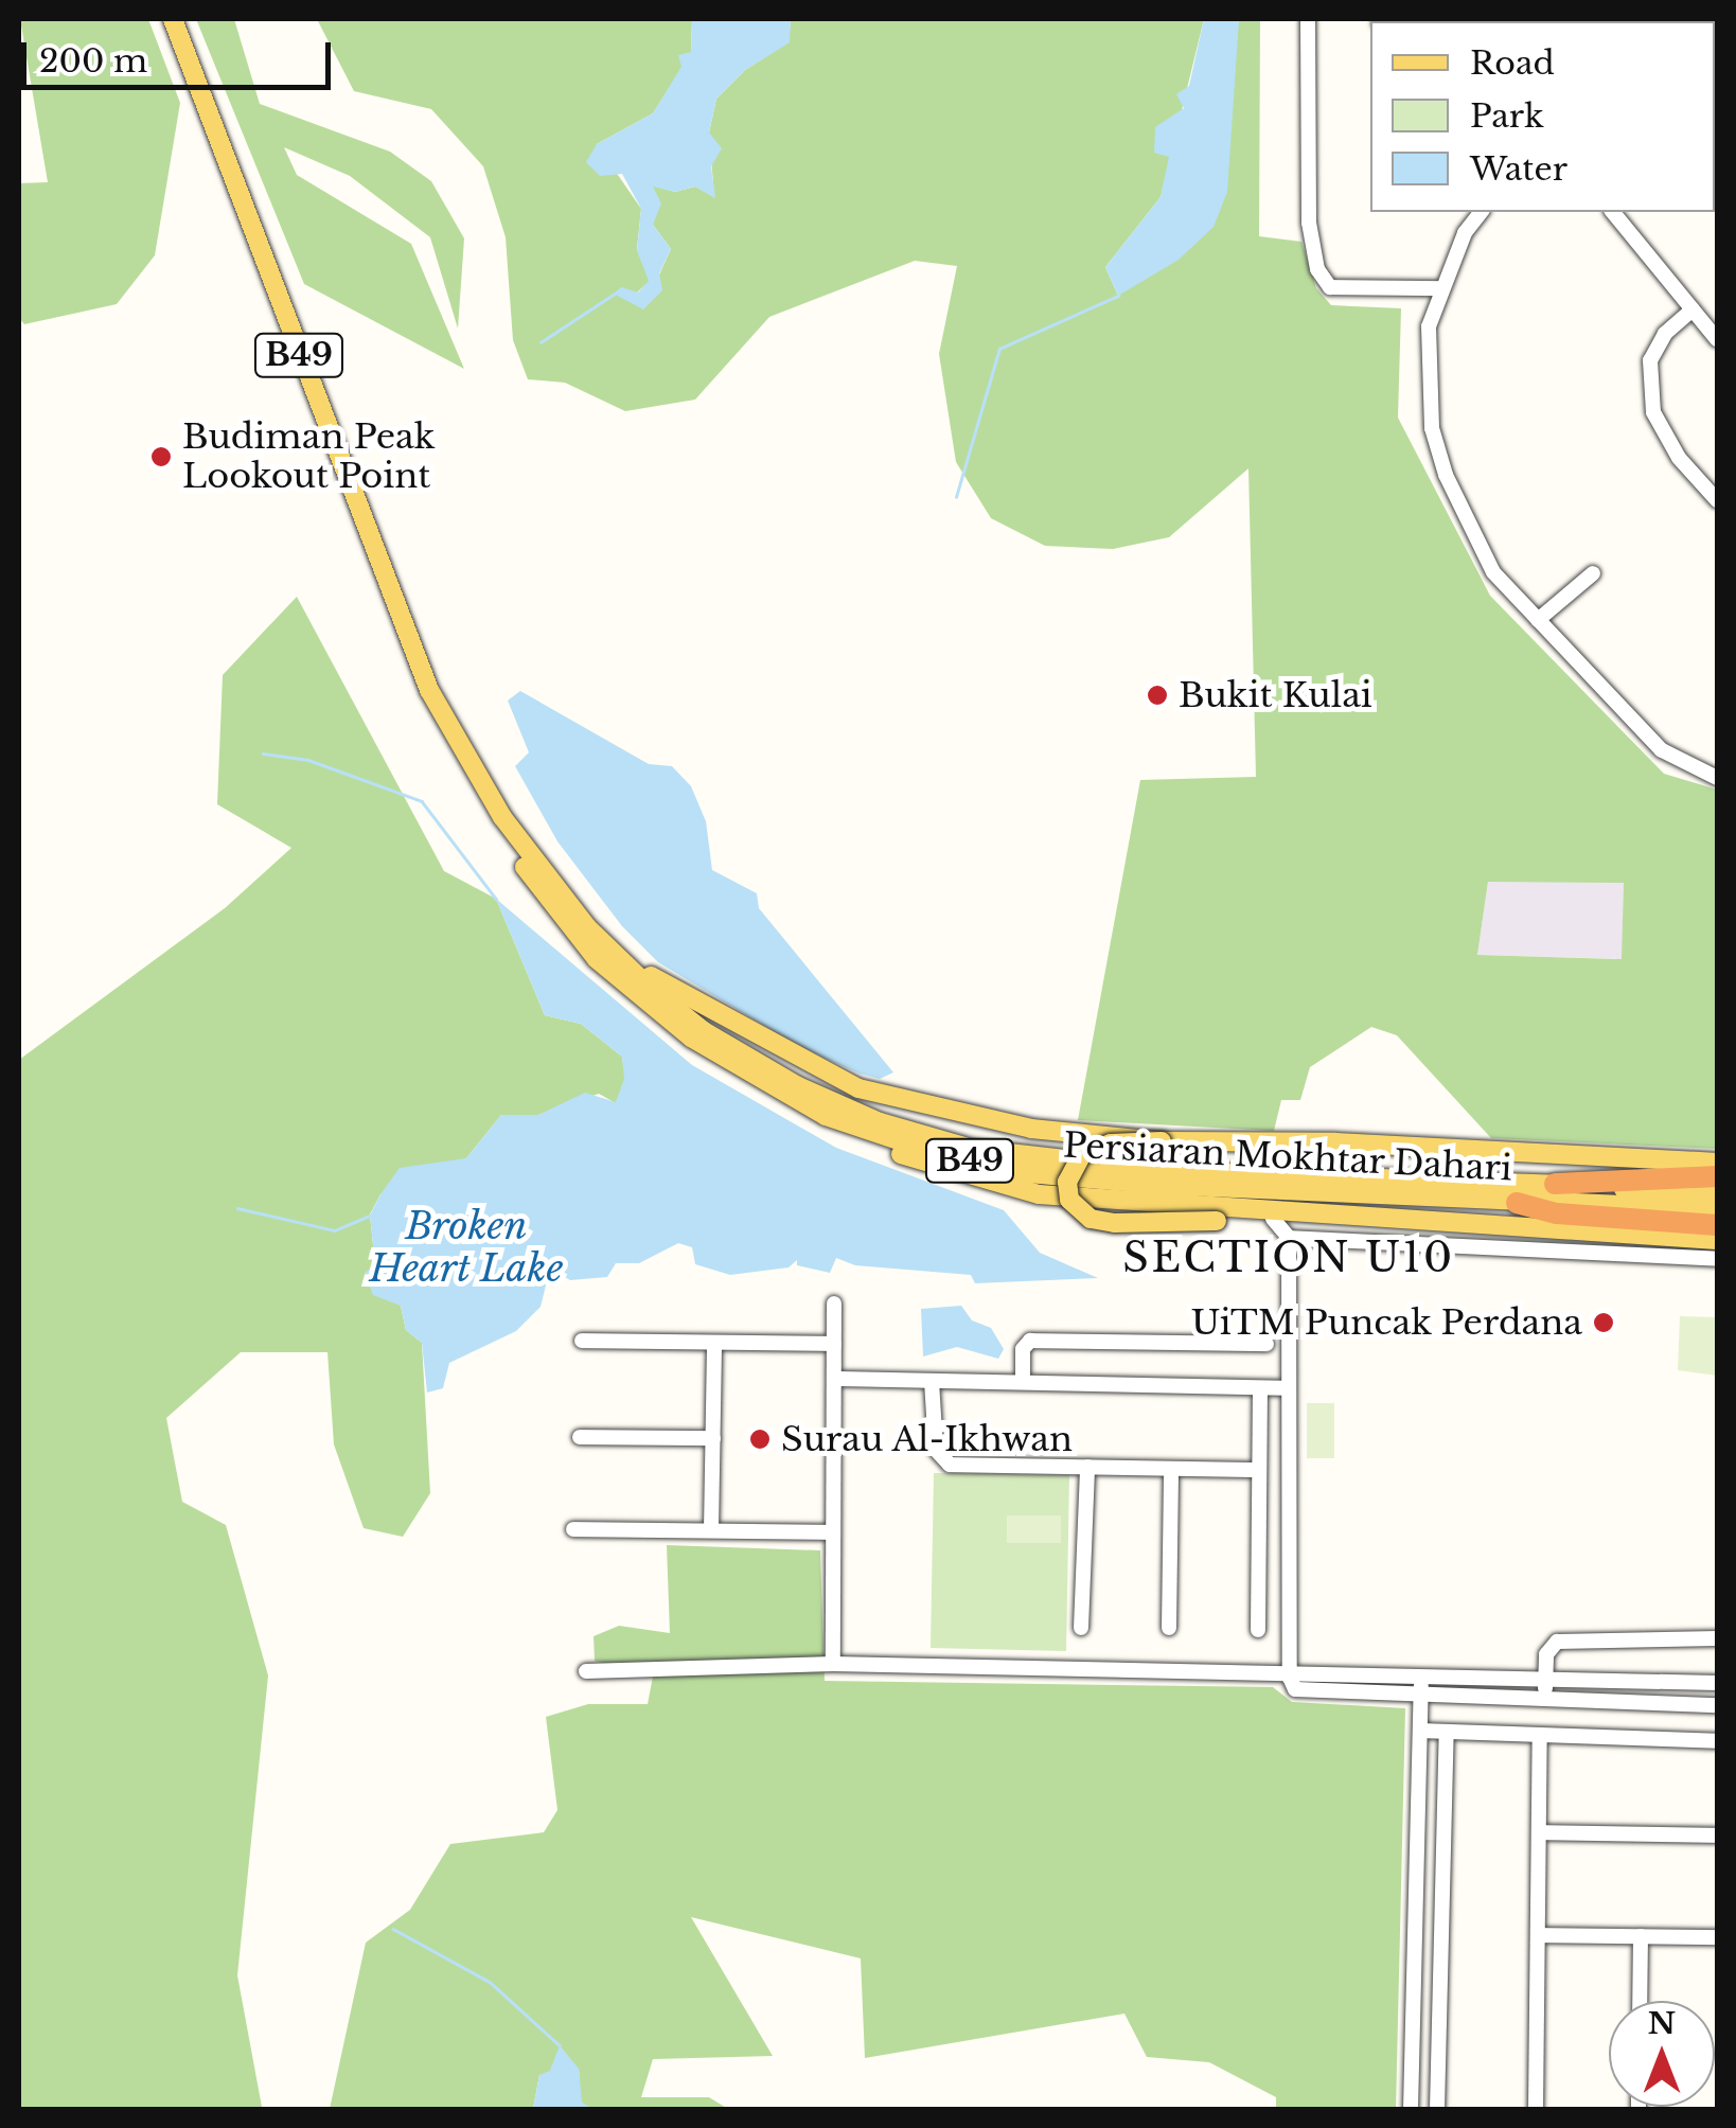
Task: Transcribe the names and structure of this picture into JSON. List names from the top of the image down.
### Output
{
  "streets": {
    "main road": ["B49", "Persiaran Mokhtar Dahari"]
  },
  "crossings": [
    ["B49", "Persiaran Mokhtar Dahari"]
  ],
  "districts": ["SECTION U10"],
  "water": ["Broken Heart Lake"],
  "places": [
    "Budiman Peak Lookout Point",
    "Bukit Kulai",
    "UiTM Puncak Perdana",
    "Surau Al-Ikhwan"
  ],
  "legend": ["Road", "Park", "Water"],
  "scale_bar": "200 m",
  "north": "top"
}
